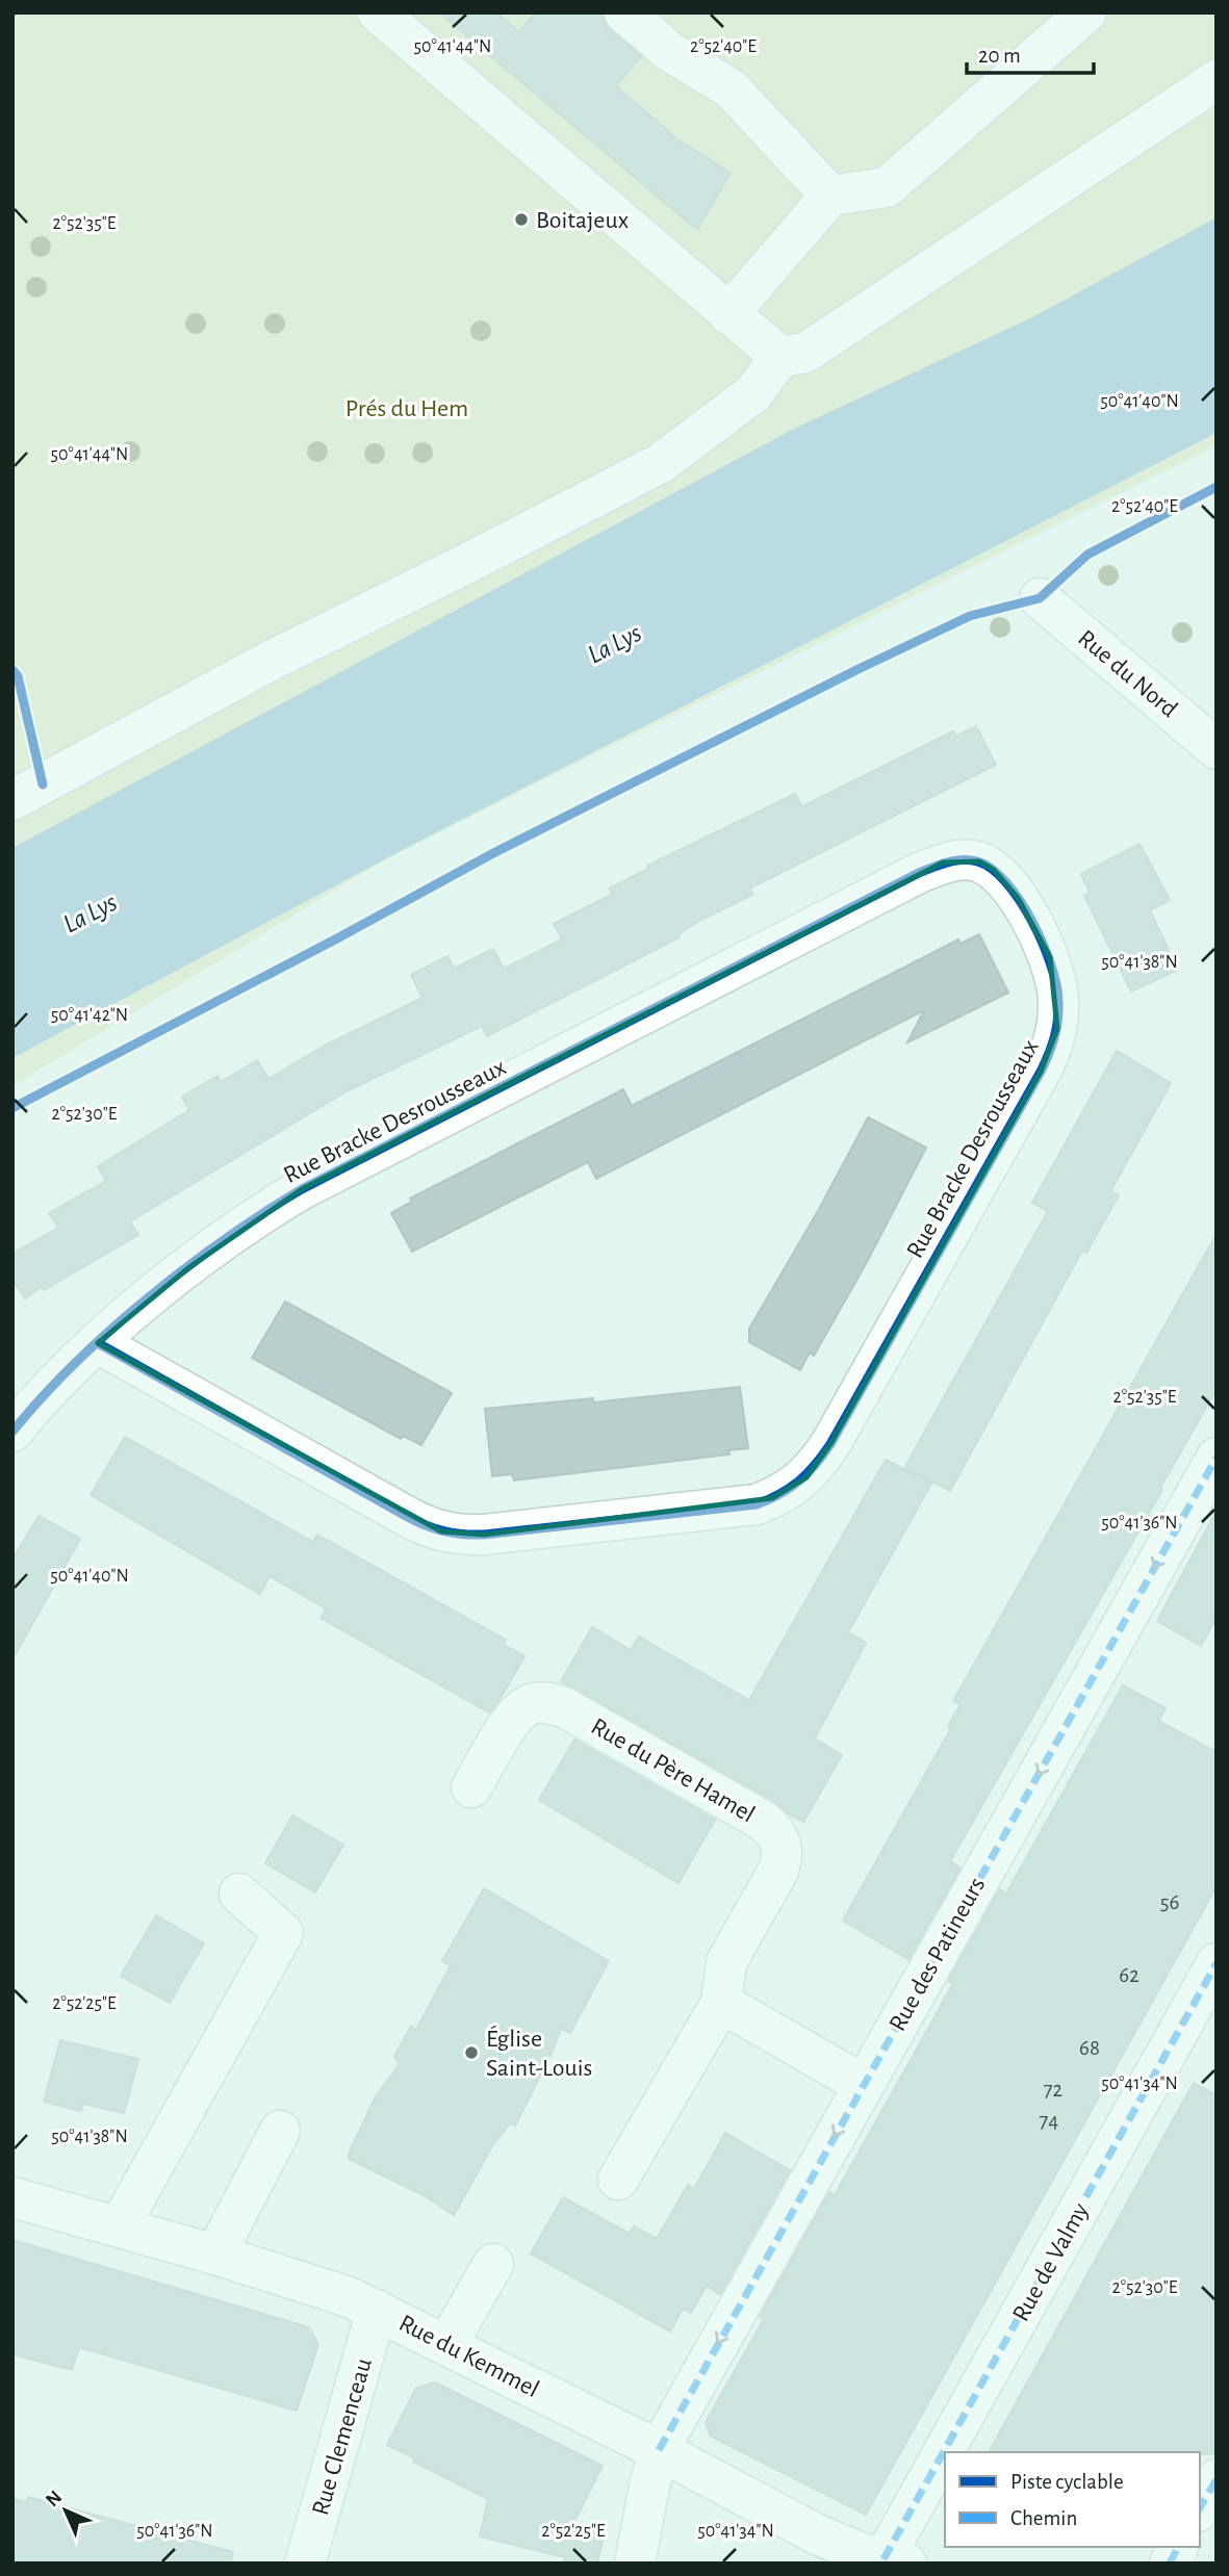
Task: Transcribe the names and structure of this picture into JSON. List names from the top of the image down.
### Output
{
  "streets": {
    "street": [
      "Rue du Nord",
      "Rue Bracke Desrousseaux",
      "Rue du Père Hamel",
      "Rue des Patineurs",
      "Rue de Valmy",
      "Rue du Kemmel",
      "Rue Clemenceau"
    ]
  },
  "crossings": [
    ["Rue des Patineurs", "Rue du Kemmel"],
    ["Rue de Valmy", "Rue du Kemmel"],
    ["Rue du Kemmel", "Rue Clemenceau"]
  ],
  "one_way": ["Rue des Patineurs"],
  "water": ["La Lys"],
  "parks": ["Prés du Hem"],
  "places": ["Boitajeux", "Église Saint-Louis"],
  "house_numbers": [
    "56",
    "62",
    "68",
    "72",
    "74"
  ],
  "legend": ["Piste cyclable", "Chemin"],
  "scale_bar": "20 m",
  "north": "top left",
  "coordinates": [
    "50°41'44\"N",
    "2°52'40\"E",
    "2°52'35\"E",
    "50°41'40\"N",
    "50°41'38\"N",
    "50°41'42\"N",
    "2°52'30\"E",
    "50°41'36\"N",
    "2°52'25\"E",
    "50°41'34\"N"
  ]
}
